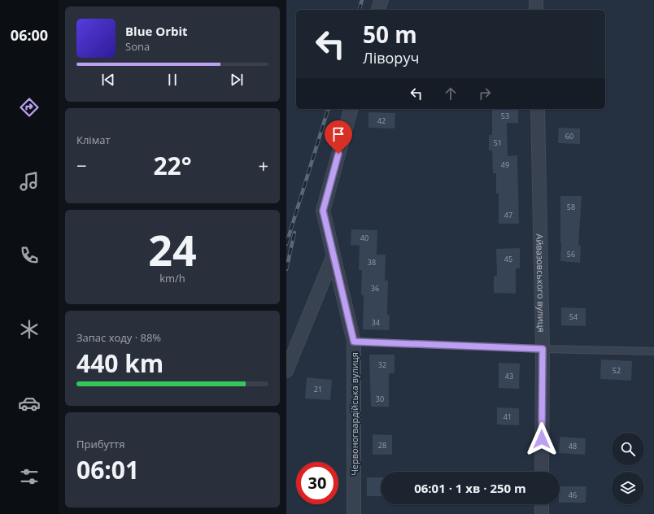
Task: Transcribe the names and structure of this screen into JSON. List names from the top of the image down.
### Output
{
  "streets": {
    "street": ["Айвазовського вулиця", "Червоногвардійська вулиця"]
  },
  "house_numbers": [
    "53",
    "42",
    "60",
    "51",
    "49",
    "58",
    "47",
    "40",
    "56",
    "45",
    "38",
    "36",
    "54",
    "34",
    "32",
    "52",
    "43",
    "21",
    "30",
    "41",
    "28",
    "48",
    "46"
  ],
  "page": {
    "tabs": "06:00",
    "turn": ["50 m", "Ліворуч"],
    "song": ["Blue Orbit", "Sona"],
    "tile": [
      "Клімат",
      ["24", "km/h"],
      ["Запас ходу · 88%", "440 km"],
      ["Прибуття", "06:01"]
    ],
    "heat": ["−", "22°", "+"],
    "limit": "30",
    "trip": "06:01 · 1 хв · 250 m"
  }
}
